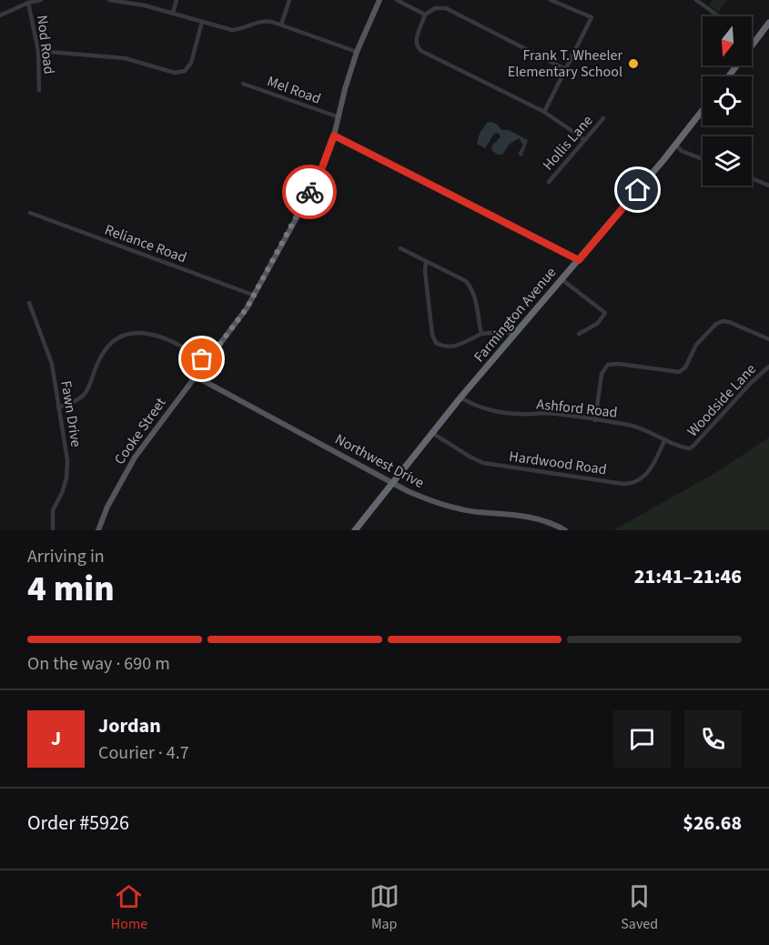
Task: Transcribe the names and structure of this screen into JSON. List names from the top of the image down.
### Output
{
  "streets": {
    "highway": ["Farmington Avenue"],
    "main road": ["Cooke Street", "Northwest Drive"],
    "street": [
      "Nod Road",
      "Mel Road",
      "Hollis Lane",
      "Reliance Road",
      "Woodside Lane",
      "Ashford Road",
      "Fawn Drive",
      "Hardwood Road"
    ]
  },
  "crossings": [
    ["Mel Road", "Cooke Street"],
    ["Reliance Road", "Cooke Street"],
    ["Farmington Avenue", "Ashford Road"],
    ["Farmington Avenue", "Northwest Drive"],
    ["Farmington Avenue", "Hardwood Road"],
    ["Woodside Lane", "Ashford Road"],
    ["Ashford Road", "Hardwood Road"],
    ["Cooke Street", "Northwest Drive"]
  ],
  "places": ["Frank T. Wheeler Elementary School"],
  "north": "bottom",
  "page": {
    "heading": ["4 min", "Arriving in", "21:41–21:46"],
    "panel": [
      "Jordan",
      "Courier · 4.7",
      "Order #5926",
      "$26.68"
    ],
    "bar": "On the way · 690 m",
    "round": "J",
    "tabs": ["Home", "Map", "Saved"]
  }
}
